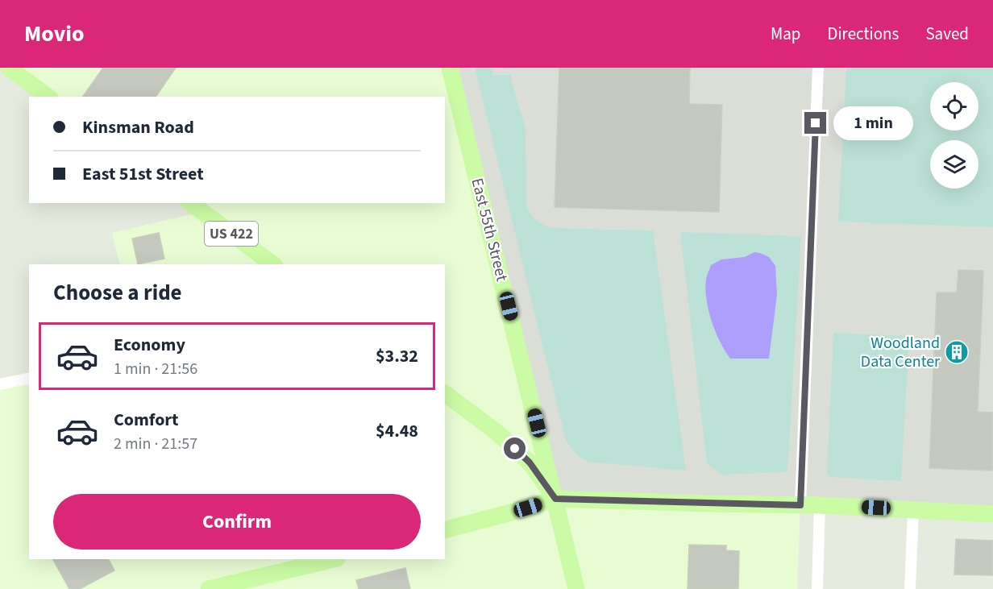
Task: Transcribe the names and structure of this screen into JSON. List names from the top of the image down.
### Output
{
  "streets": {
    "main road": ["East 55th Street", "US 422"]
  },
  "places": {
    "building": ["Woodland Data Center"]
  },
  "page": {
    "header": "Movio",
    "nav": ["Map", "Directions", "Saved"],
    "banner": ["Kinsman Road", "East 51st Street"],
    "bubble": "1 min",
    "heading": "Choose a ride",
    "list": [
      {
        "name": "Economy",
        "note": "1 min · 21:56",
        "value": "$3.32"
      },
      {
        "name": "Comfort",
        "note": "2 min · 21:57",
        "value": "$4.48"
      }
    ],
    "buttons": "Confirm"
  }
}
